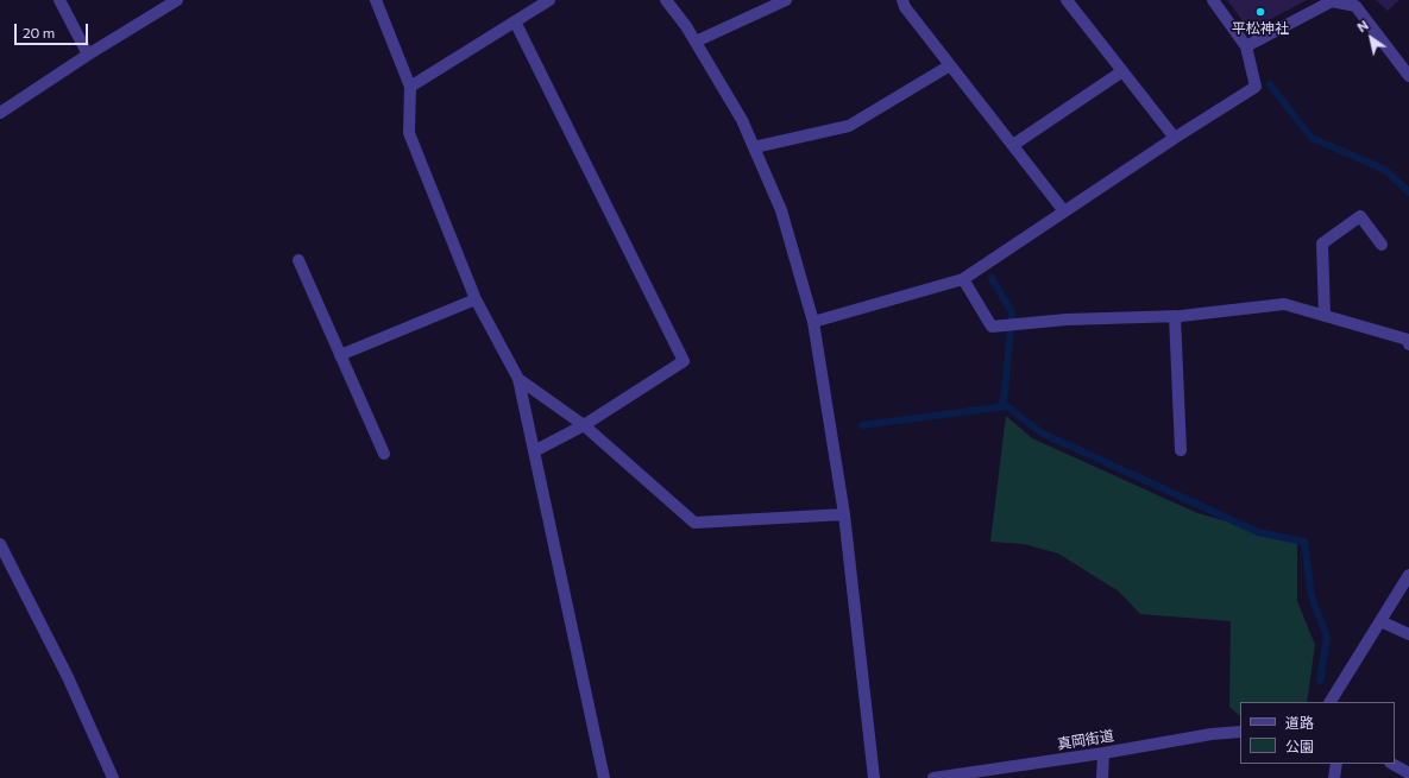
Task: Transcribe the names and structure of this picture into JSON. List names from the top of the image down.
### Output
{
  "streets": {
    "street": ["真岡街道"]
  },
  "places": ["平松神社"],
  "legend": ["道路", "公園"],
  "scale_bar": "20 m",
  "north": "top left"
}
